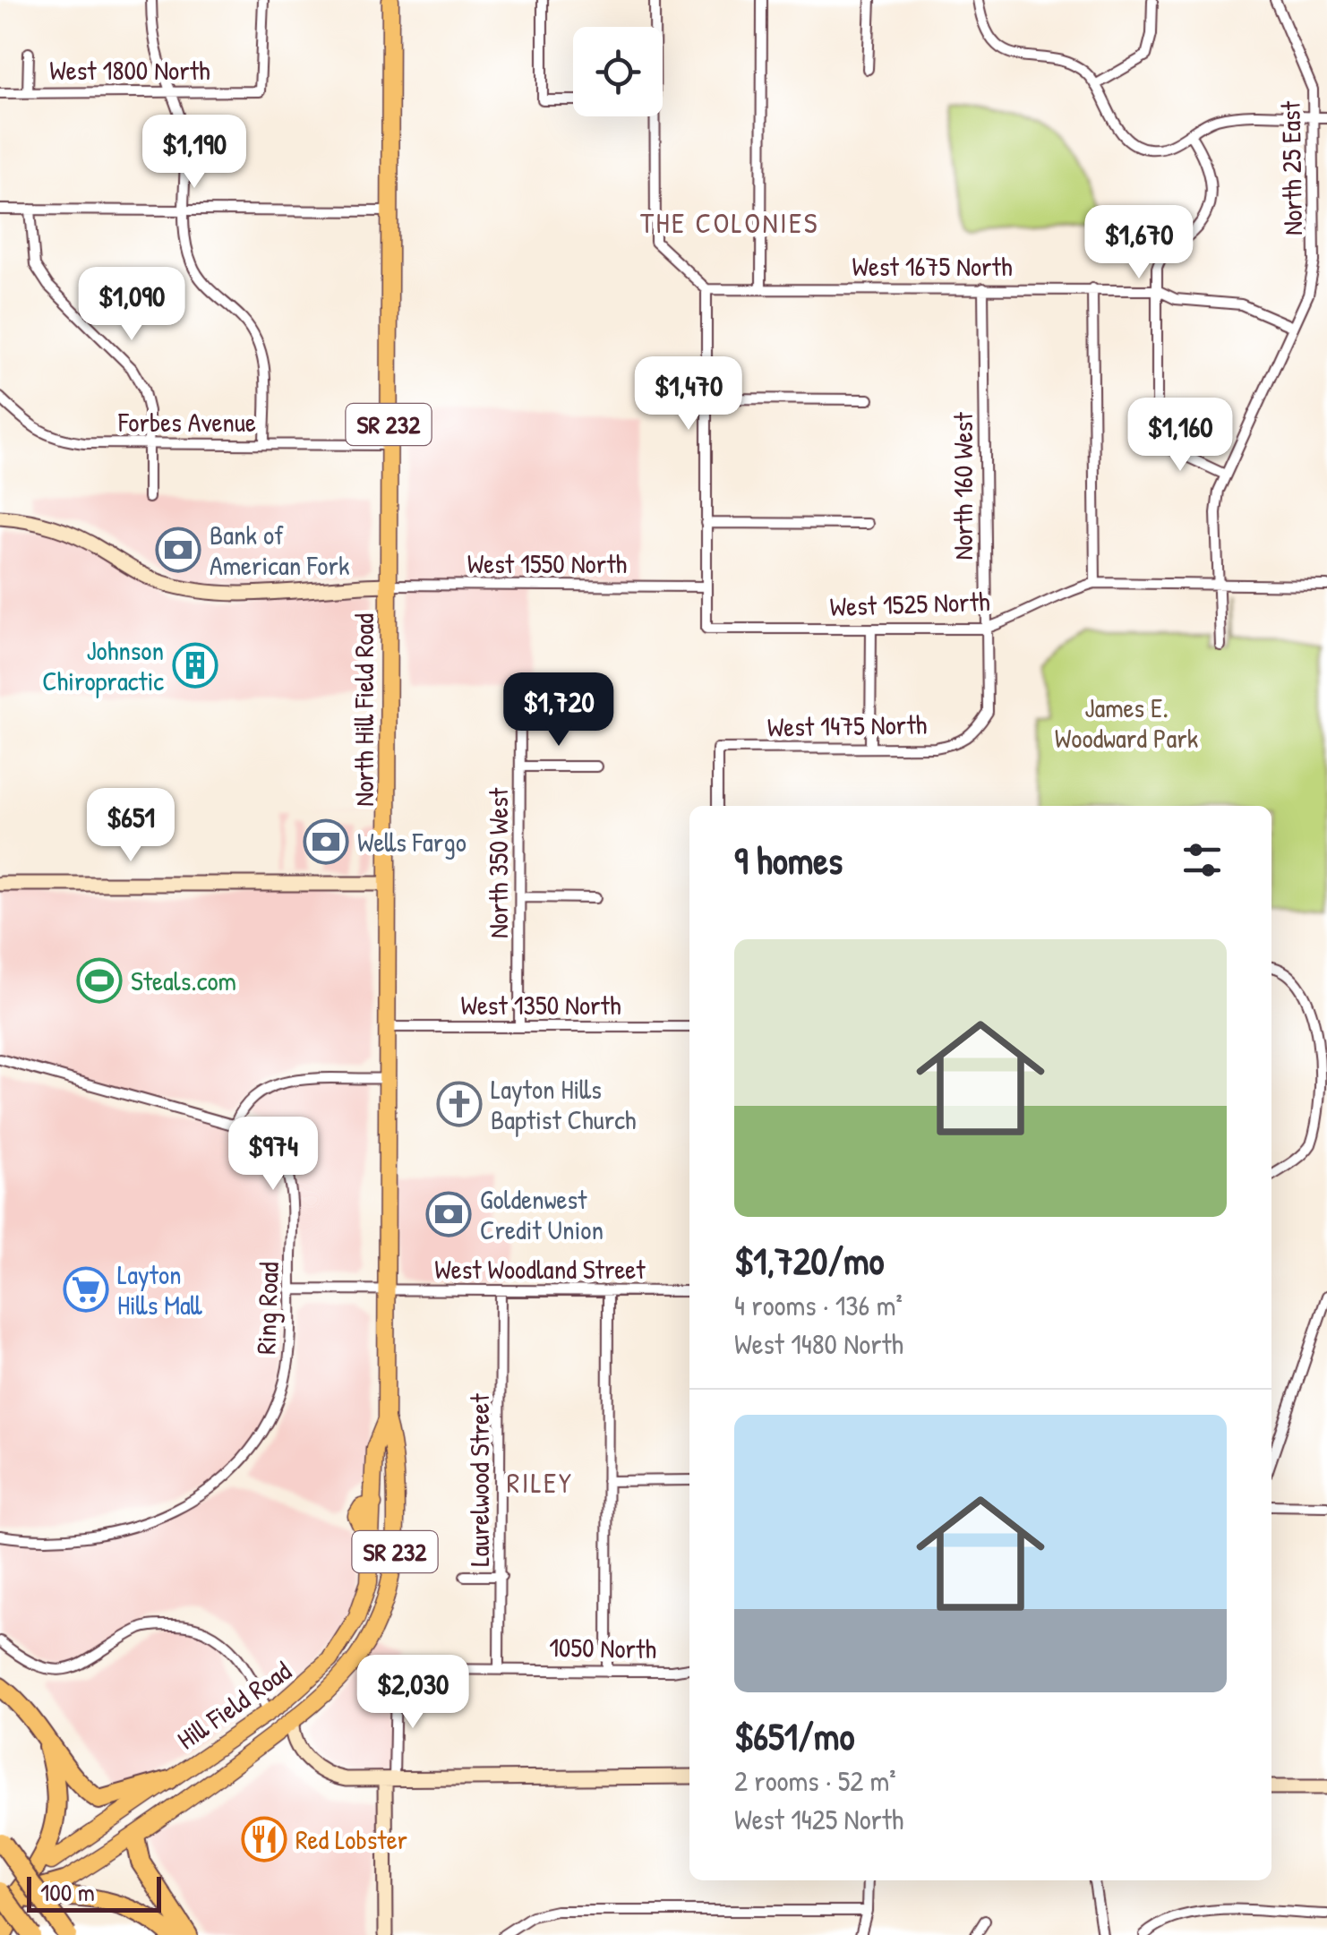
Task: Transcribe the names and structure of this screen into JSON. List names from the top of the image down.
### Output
{
  "streets": {
    "main road": ["SR 232", "North Hill Field Road", "Hill Field Road"],
    "street": [
      "West 1800 North",
      "North 25 East",
      "West 1675 North",
      "Forbes Avenue",
      "North 160 West",
      "West 1550 North",
      "West 1525 North",
      "West 1475 North",
      "North 350 West",
      "West 1350 North",
      "West Woodland Street",
      "Ring Road",
      "Laurelwood Street",
      "1050 North"
    ]
  },
  "crossings": [
    ["North 25 East", "West 1675 North"],
    ["North 25 East", "West 1525 North"],
    ["West 1675 North", "North 160 West"],
    ["Forbes Avenue", "North Hill Field Road"],
    ["North 160 West", "West 1525 North"],
    ["North 160 West", "West 1475 North"],
    ["West 1550 North", "West 1525 North"],
    ["West 1550 North", "North Hill Field Road"],
    ["North Hill Field Road", "West 1350 North"],
    ["North Hill Field Road", "West Woodland Street"],
    ["North Hill Field Road", "Hill Field Road"],
    ["North 350 West", "West 1350 North"],
    ["West Woodland Street", "Ring Road"],
    ["West Woodland Street", "Laurelwood Street"],
    ["Laurelwood Street", "1050 North"]
  ],
  "districts": ["THE COLONIES", "RILEY"],
  "parks": ["James E. Woodward Park"],
  "places": {
    "bank": ["Bank of American Fork", "Wells Fargo", "Goldenwest Credit Union"],
    "building": ["Johnson Chiropractic"],
    "sports": ["Steals.com"],
    "church": ["Layton Hills Baptist Church"],
    "supermarket": ["Layton Hills Mall"],
    "restaurant": ["Red Lobster"]
  },
  "scale_bar": "100 m",
  "page": {
    "price": [
      "$1,190",
      "$1,670",
      "$1,090",
      "$1,470",
      "$1,160",
      "$1,720",
      "$651",
      "$974",
      "$2,030"
    ],
    "heading": "9 homes",
    "list": [
      {
        "name": "$1,720/mo",
        "note": "4 rooms · 136 m² · West 1480 North"
      },
      {
        "name": "$651/mo",
        "note": "2 rooms · 52 m² · West 1425 North"
      }
    ],
    "scale": "100 m"
  }
}
